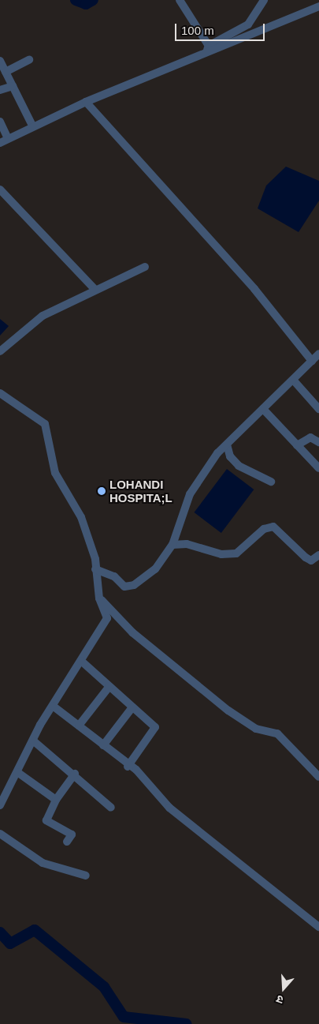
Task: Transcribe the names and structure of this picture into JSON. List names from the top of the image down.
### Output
{
  "places": ["LOHANDI HOSPITA;L"],
  "scale_bar": "100 m",
  "north": "bottom"
}
